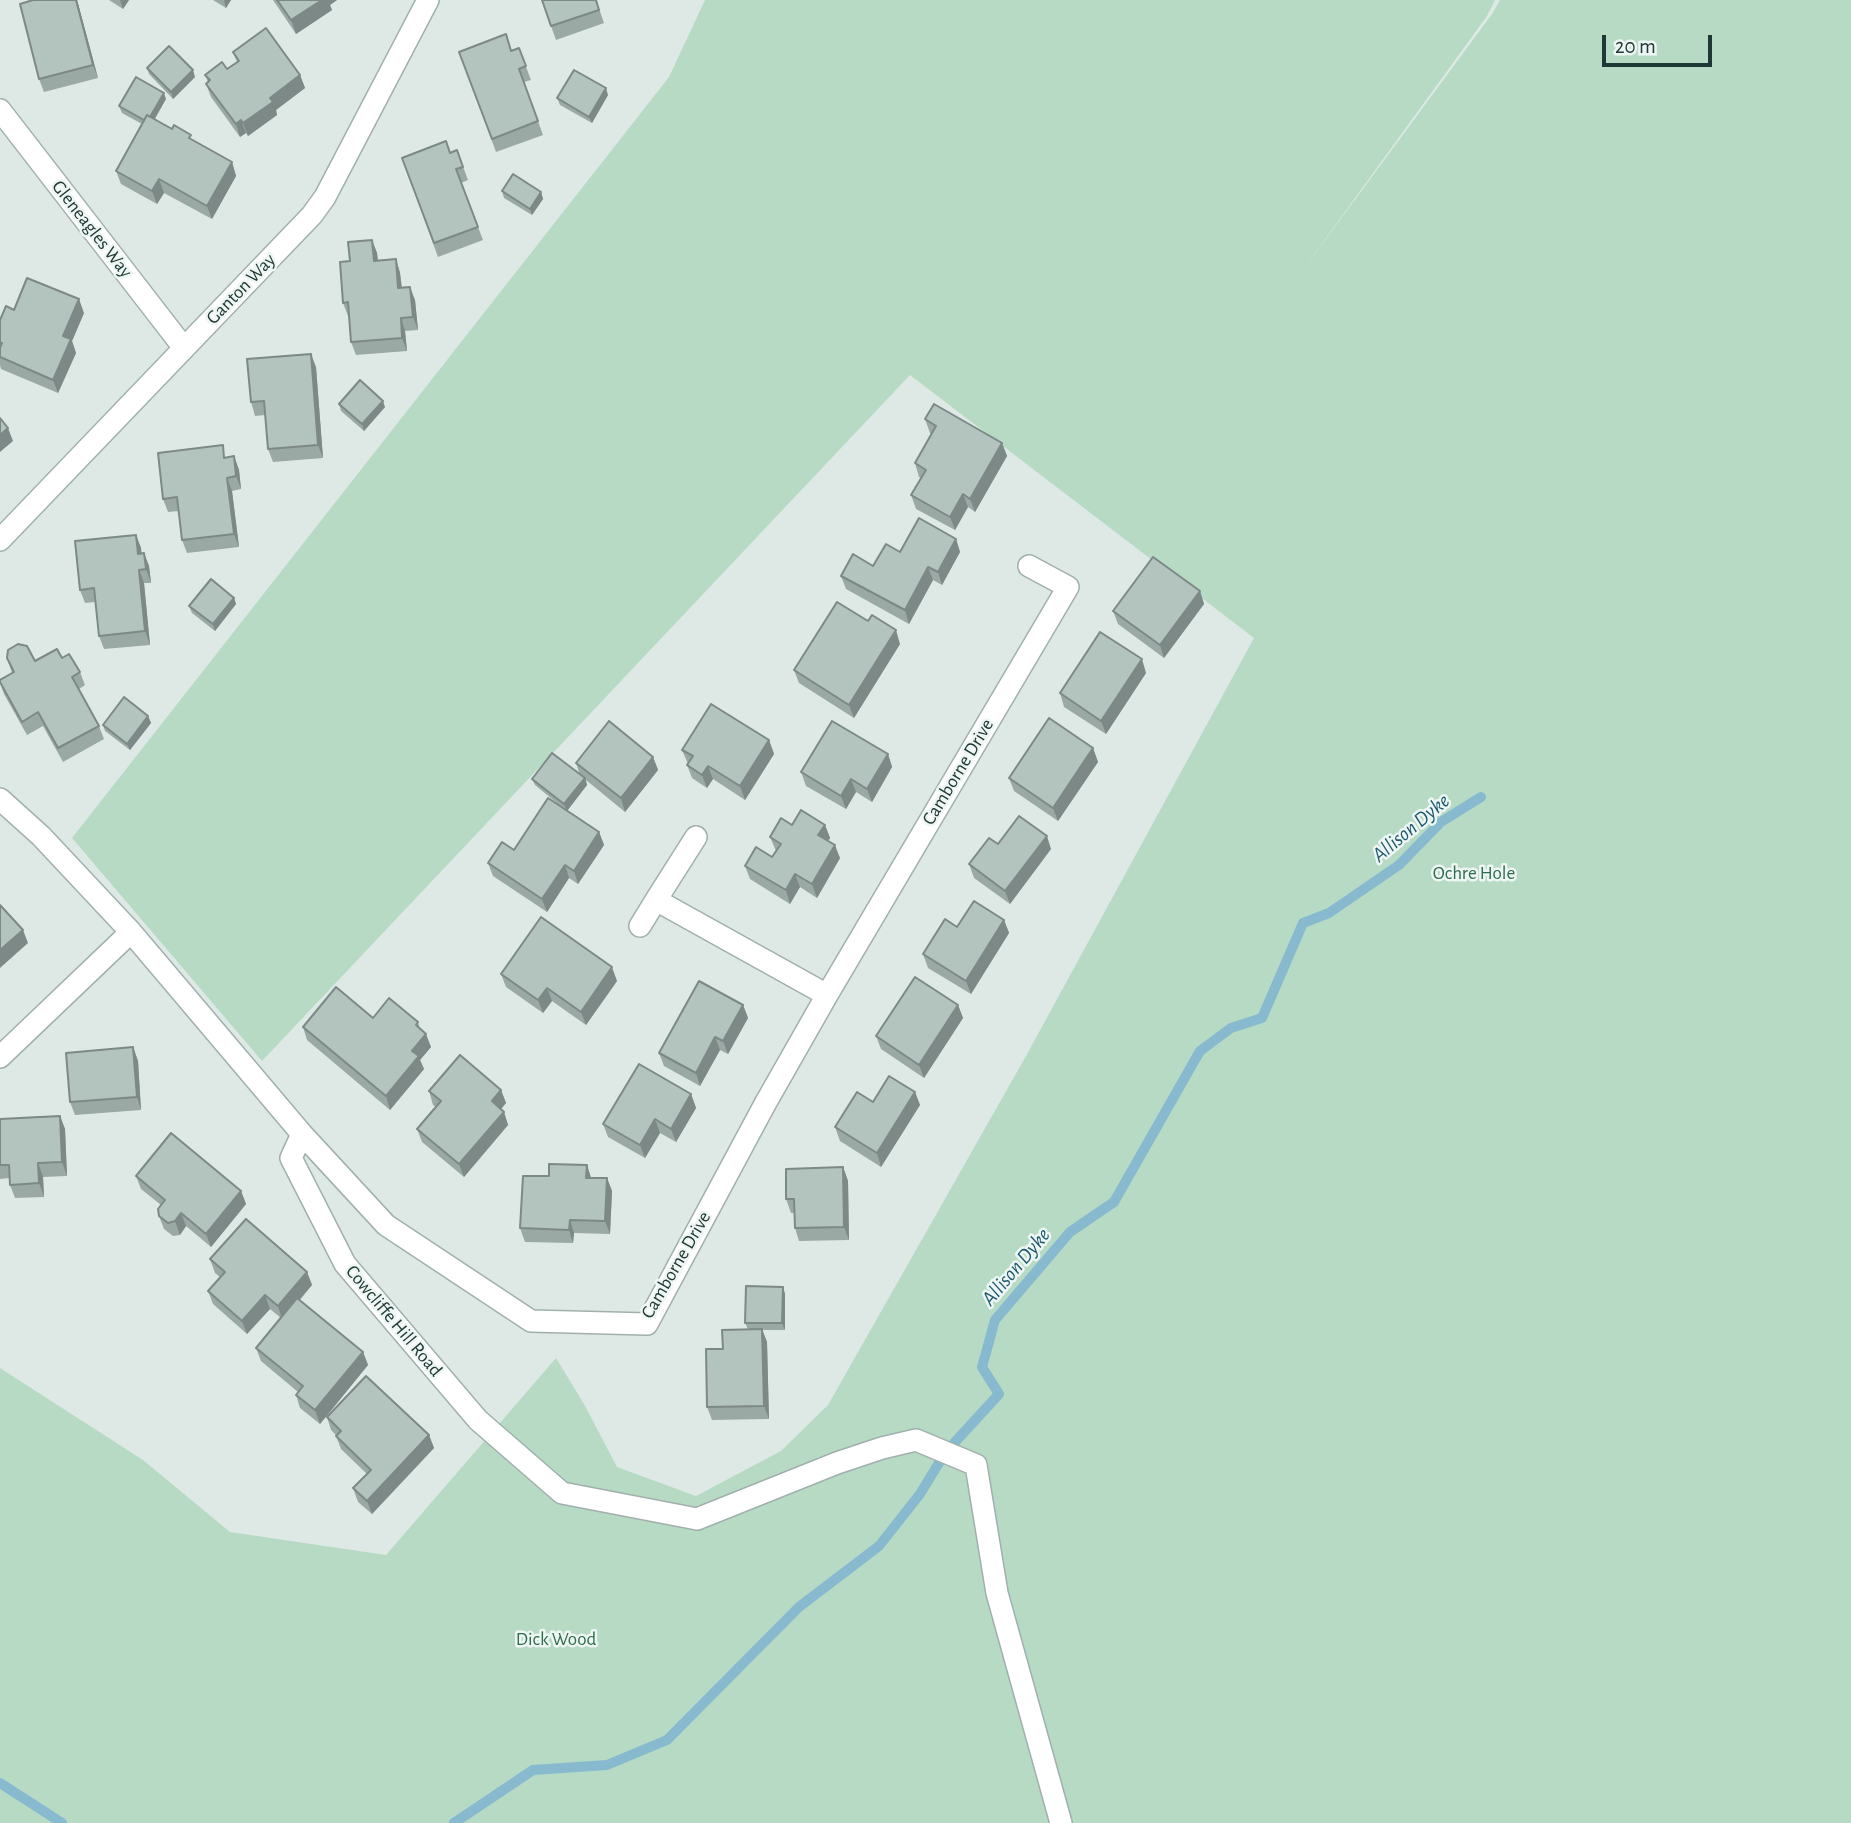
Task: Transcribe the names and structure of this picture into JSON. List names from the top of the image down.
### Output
{
  "streets": {
    "street": [
      "Gleneagles Way",
      "Ganton Way",
      "Camborne Drive",
      "Cowcliffe Hill Road"
    ]
  },
  "crossings": [
    ["Gleneagles Way", "Ganton Way"],
    ["Camborne Drive", "Cowcliffe Hill Road"]
  ],
  "water": ["Allison Dyke"],
  "parks": ["Ochre Hole", "Dick Wood"],
  "scale_bar": "20 m"
}
